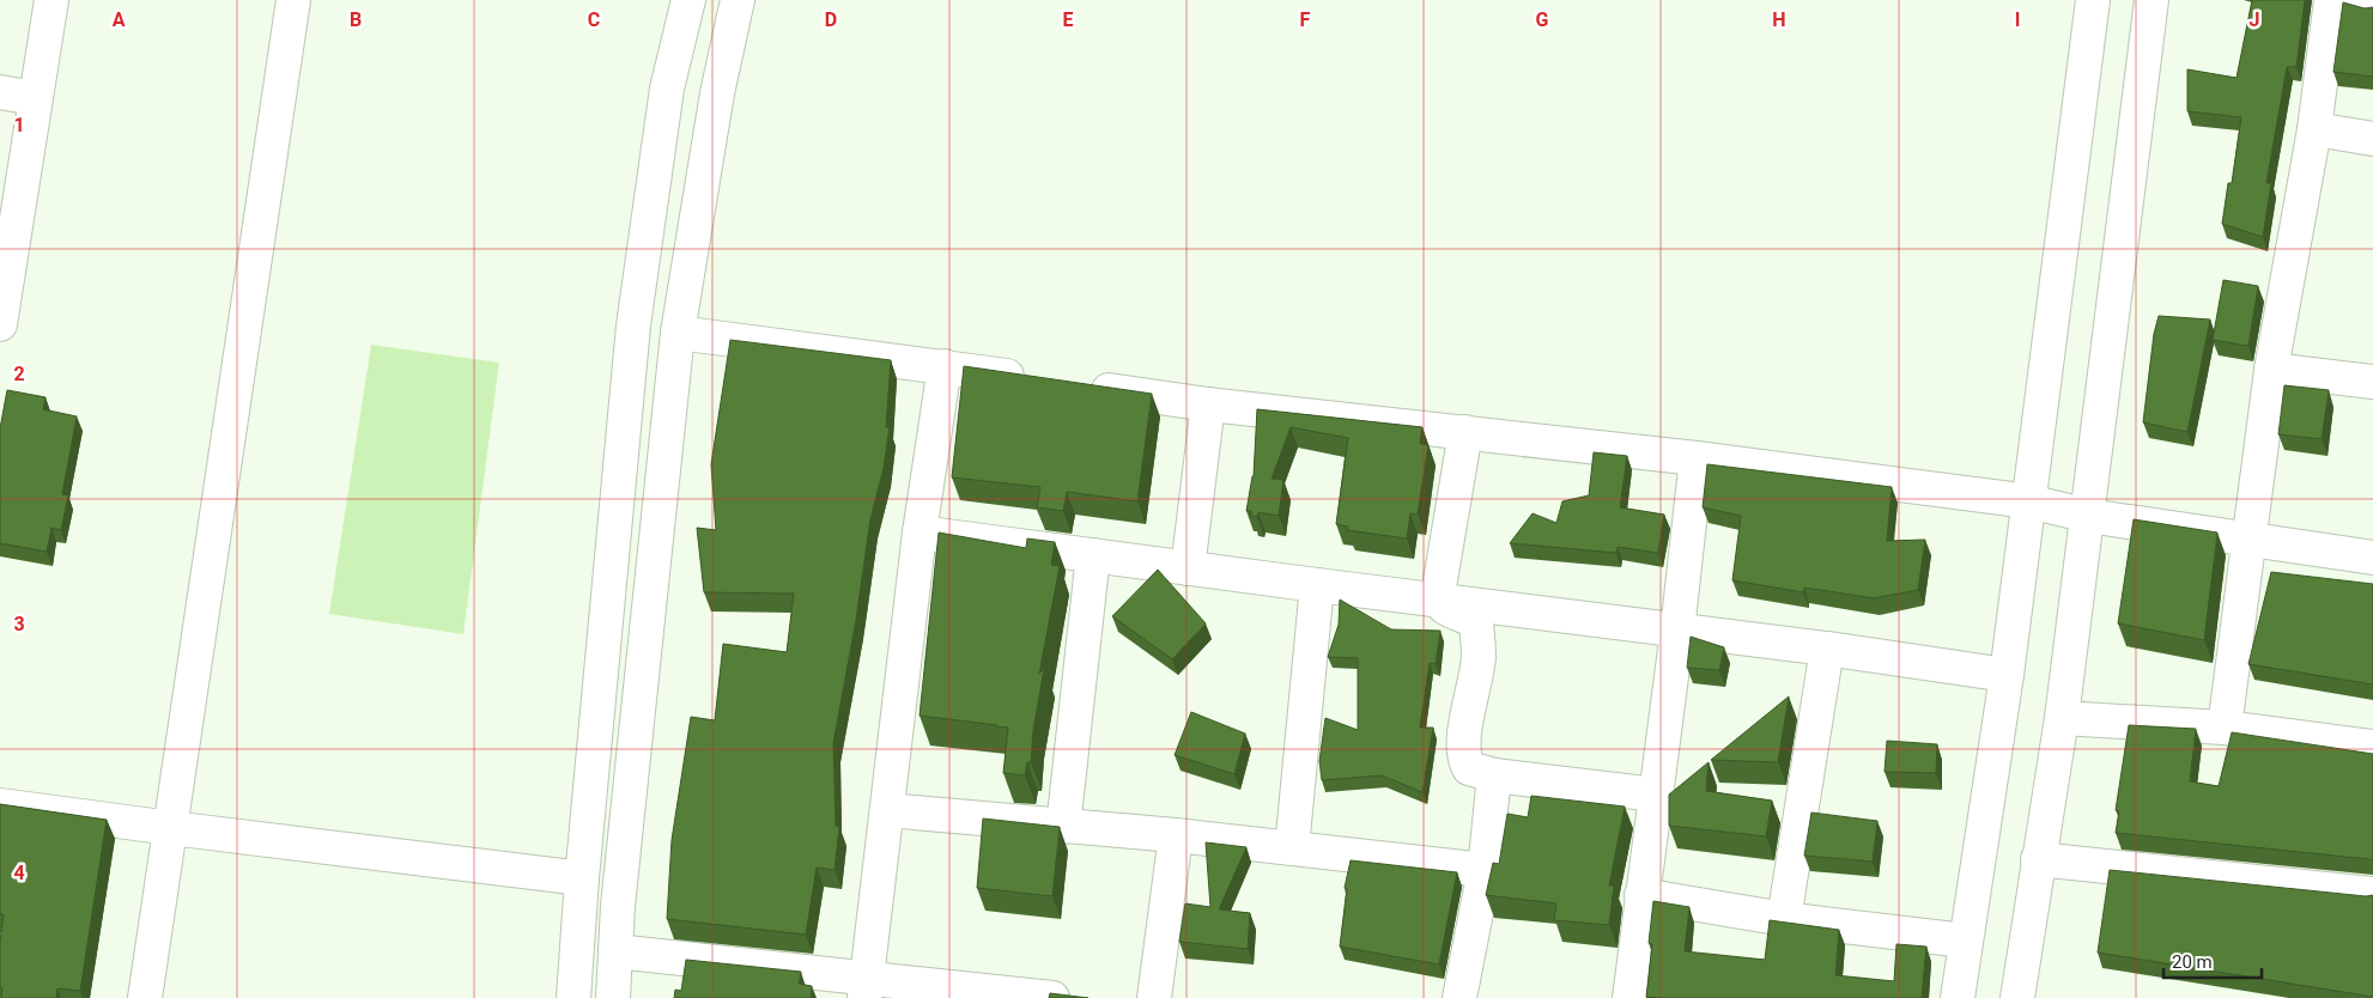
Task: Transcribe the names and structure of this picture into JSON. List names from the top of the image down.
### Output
{
  "scale_bar": "20 m",
  "grid": {
    "columns": [
      "A",
      "B",
      "C",
      "D",
      "E",
      "F",
      "G",
      "H",
      "I",
      "J"
    ],
    "rows": [
      "1",
      "2",
      "3",
      "4"
    ]
  }
}
